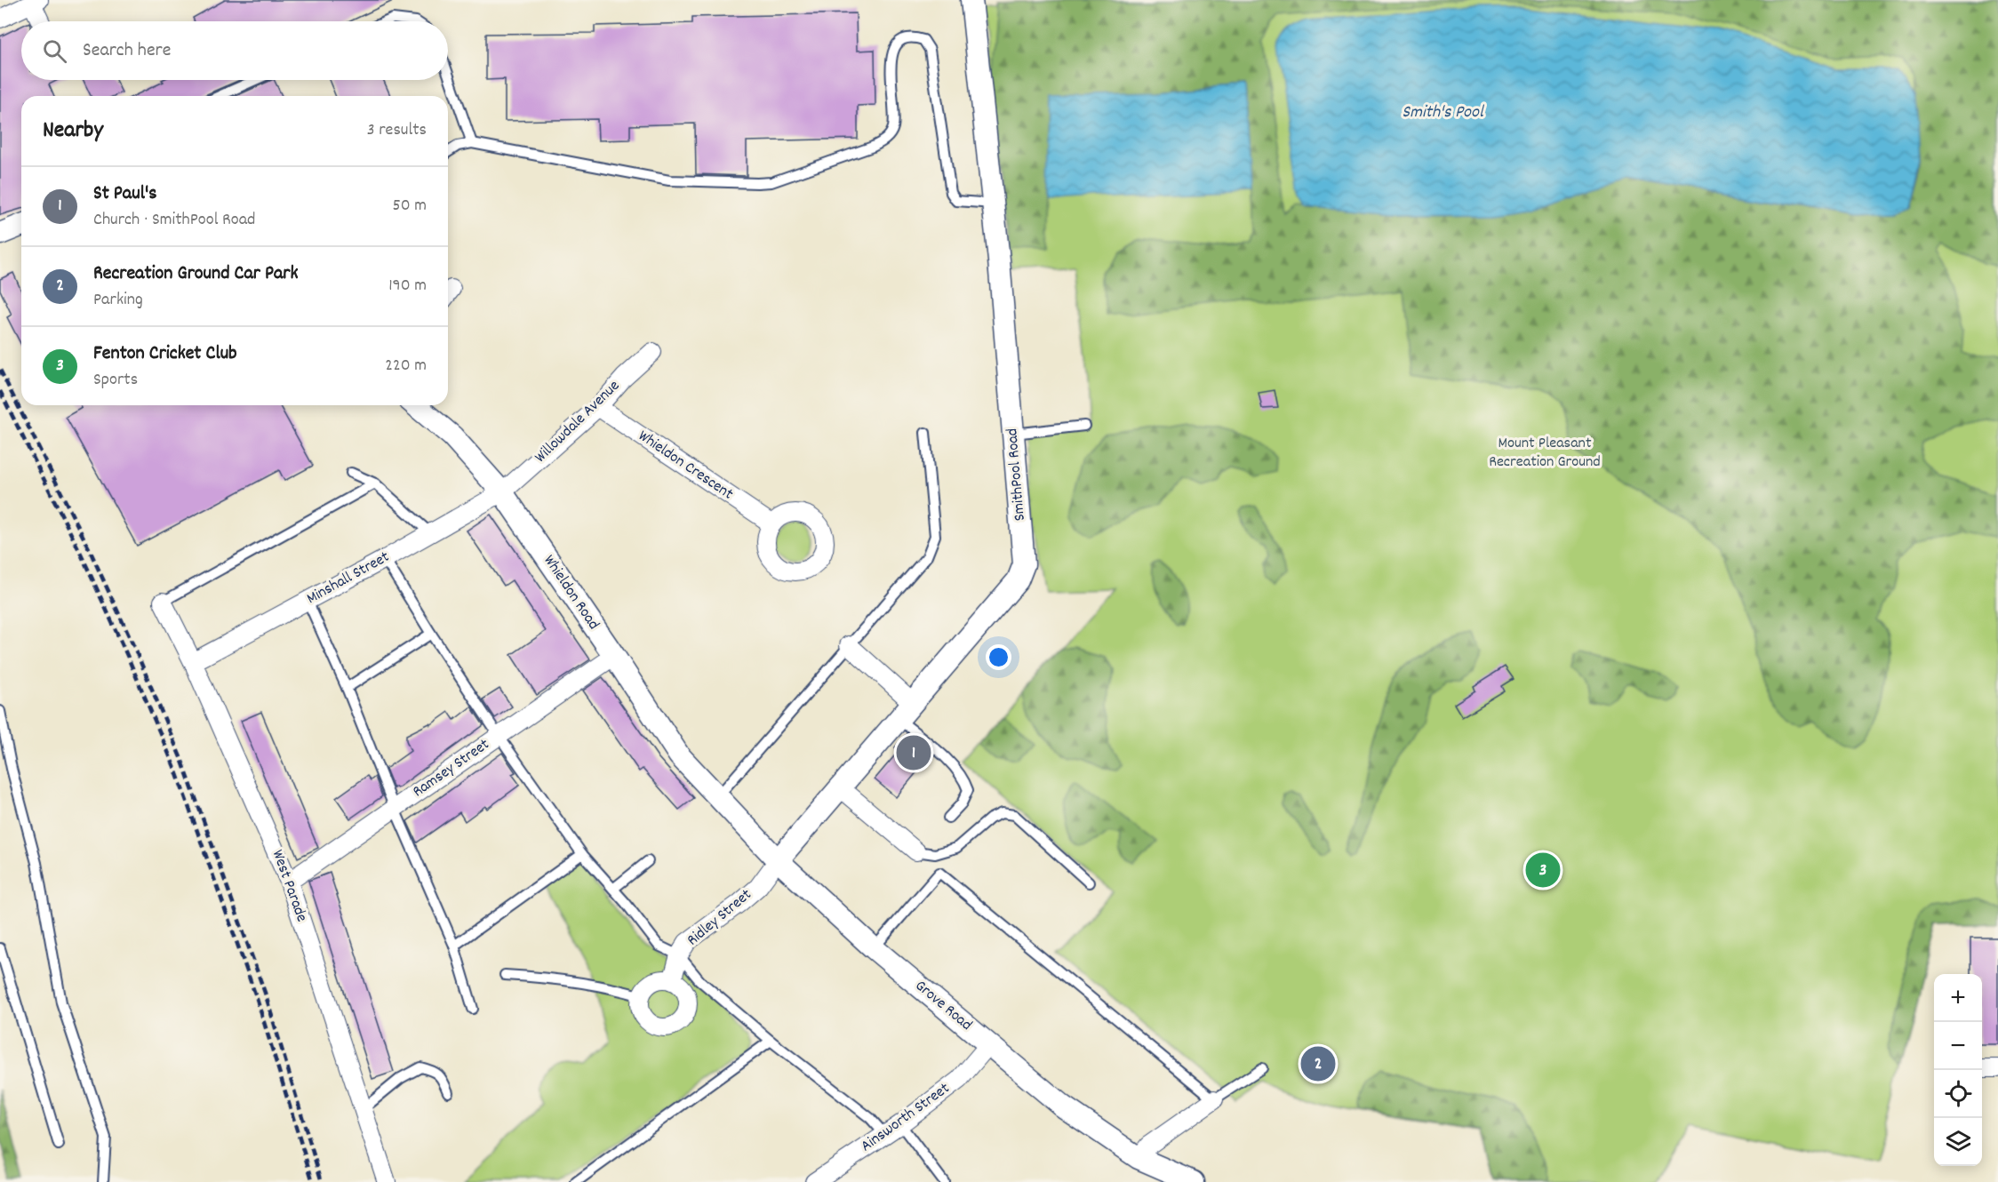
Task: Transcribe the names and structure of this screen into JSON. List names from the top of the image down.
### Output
{
  "streets": {
    "street": [
      "Willowdale Avenue",
      "Whieldon Crescent",
      "SmithPool Road",
      "Minshall Street",
      "Whieldon Road",
      "Ramsey Street",
      "West Parade",
      "Ridley Street",
      "Grove Road",
      "Ainsworth Street"
    ]
  },
  "crossings": [
    ["Willowdale Avenue", "Whieldon Crescent"],
    ["Willowdale Avenue", "Minshall Street"],
    ["Willowdale Avenue", "Whieldon Road"],
    ["SmithPool Road", "Ridley Street"],
    ["SmithPool Road", "Grove Road"],
    ["Minshall Street", "Whieldon Road"],
    ["Minshall Street", "West Parade"],
    ["Whieldon Road", "Ramsey Street"],
    ["Whieldon Road", "Grove Road"],
    ["Ramsey Street", "West Parade"],
    ["Ridley Street", "Grove Road"],
    ["Grove Road", "Ainsworth Street"]
  ],
  "water": ["Smith's Pool"],
  "parks": ["Mount Pleasant Recreation Ground"],
  "page": {
    "search": "Search here",
    "heading": ["Nearby", "3 results"],
    "list": [
      {
        "mark": "1",
        "name": "St Paul's",
        "note": "Church · SmithPool Road",
        "value": "50 m"
      },
      {
        "mark": "2",
        "name": "Recreation Ground Car Park",
        "note": "Parking",
        "value": "190 m"
      },
      {
        "mark": "3",
        "name": "Fenton Cricket Club",
        "note": "Sports",
        "value": "220 m"
      }
    ],
    "pins": ["1", "3", "2"],
    "map_buttons": ["+", "−"]
  }
}
